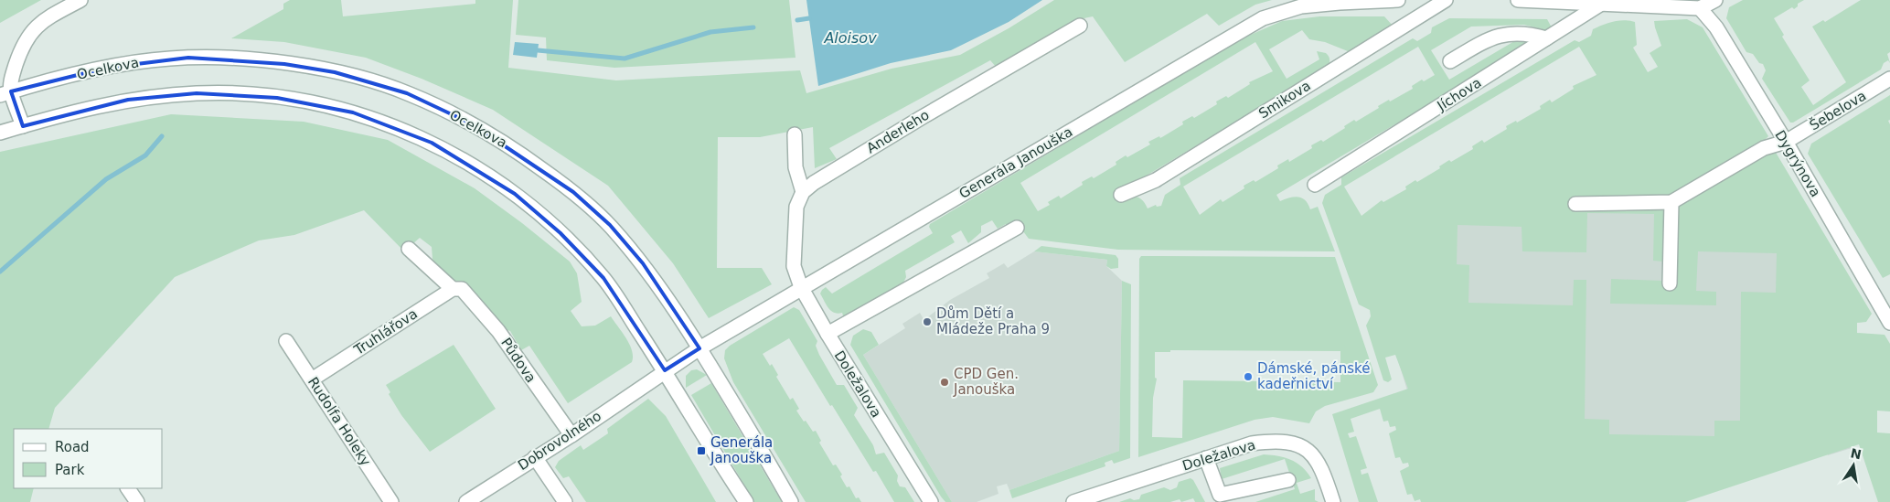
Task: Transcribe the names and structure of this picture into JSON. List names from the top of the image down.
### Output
{
  "streets": {
    "street": [
      "Ocelkova",
      "Jíchova",
      "Smikova",
      "Šebelova",
      "Anderleho",
      "Generála Janouška",
      "Dygrýnova",
      "Truhlářova",
      "Půdova",
      "Doležalova",
      "Rudolfa Holeky",
      "Dobrovolného"
    ]
  },
  "crossings": [
    ["Ocelkova", "Generála Janouška"],
    ["Šebelova", "Dygrýnova"],
    ["Generála Janouška", "Doležalova"],
    ["Generála Janouška", "Dobrovolného"],
    ["Truhlářova", "Půdova"],
    ["Truhlářova", "Rudolfa Holeky"],
    ["Půdova", "Dobrovolného"]
  ],
  "water": ["Aloisov"],
  "places": {
    "other": ["Dům Dětí a Mládeže Praha 9", "Dámské, pánské kadeřnictví", "CPD Gen. Janouška"],
    "transit": ["Generála Janouška"]
  },
  "legend": ["Road", "Park"],
  "north": "top"
}
